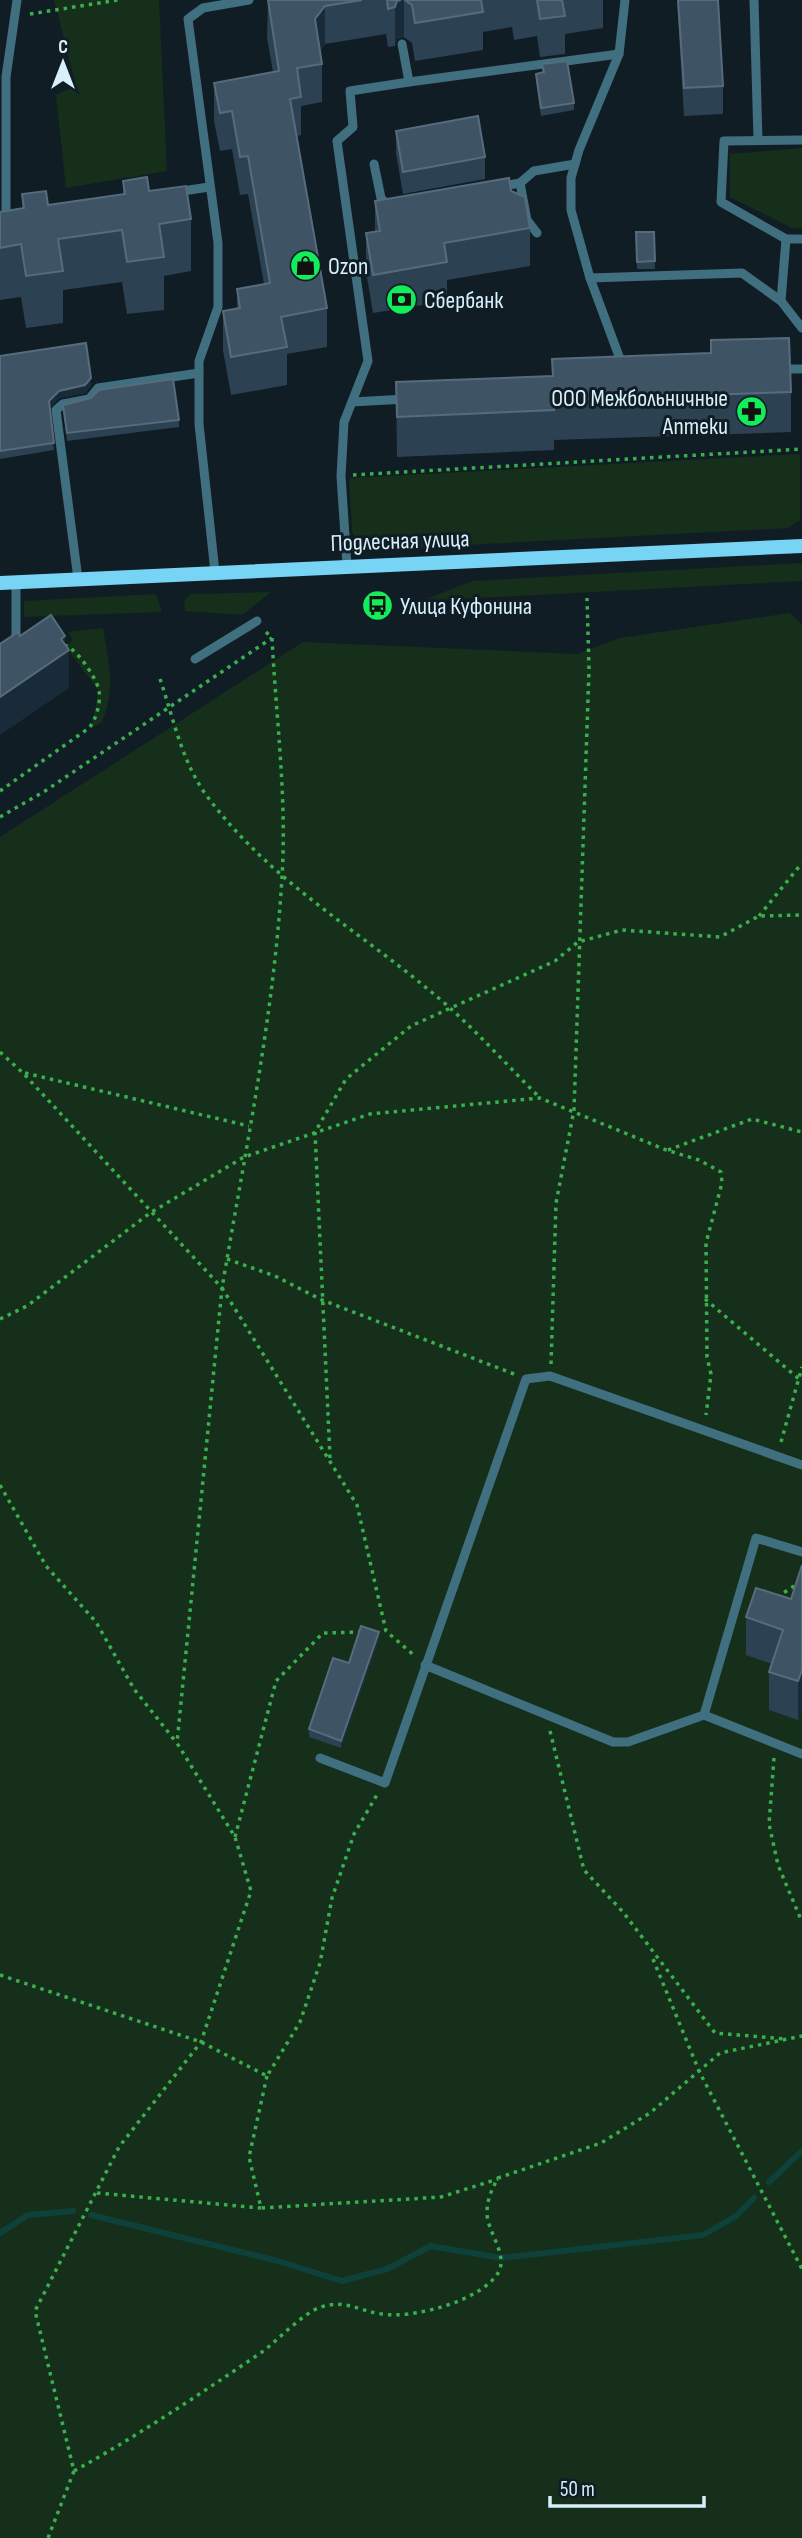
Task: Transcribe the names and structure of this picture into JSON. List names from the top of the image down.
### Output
{
  "streets": {
    "main road": ["Подлесная улица"]
  },
  "places": {
    "shop": ["Ozon"],
    "bank": ["Сбербанк"],
    "pharmacy": ["ООО Межбольничные Аптеки"],
    "bus stop": ["Улица Куфонина"]
  },
  "scale_bar": "50 m",
  "north": "top"
}
